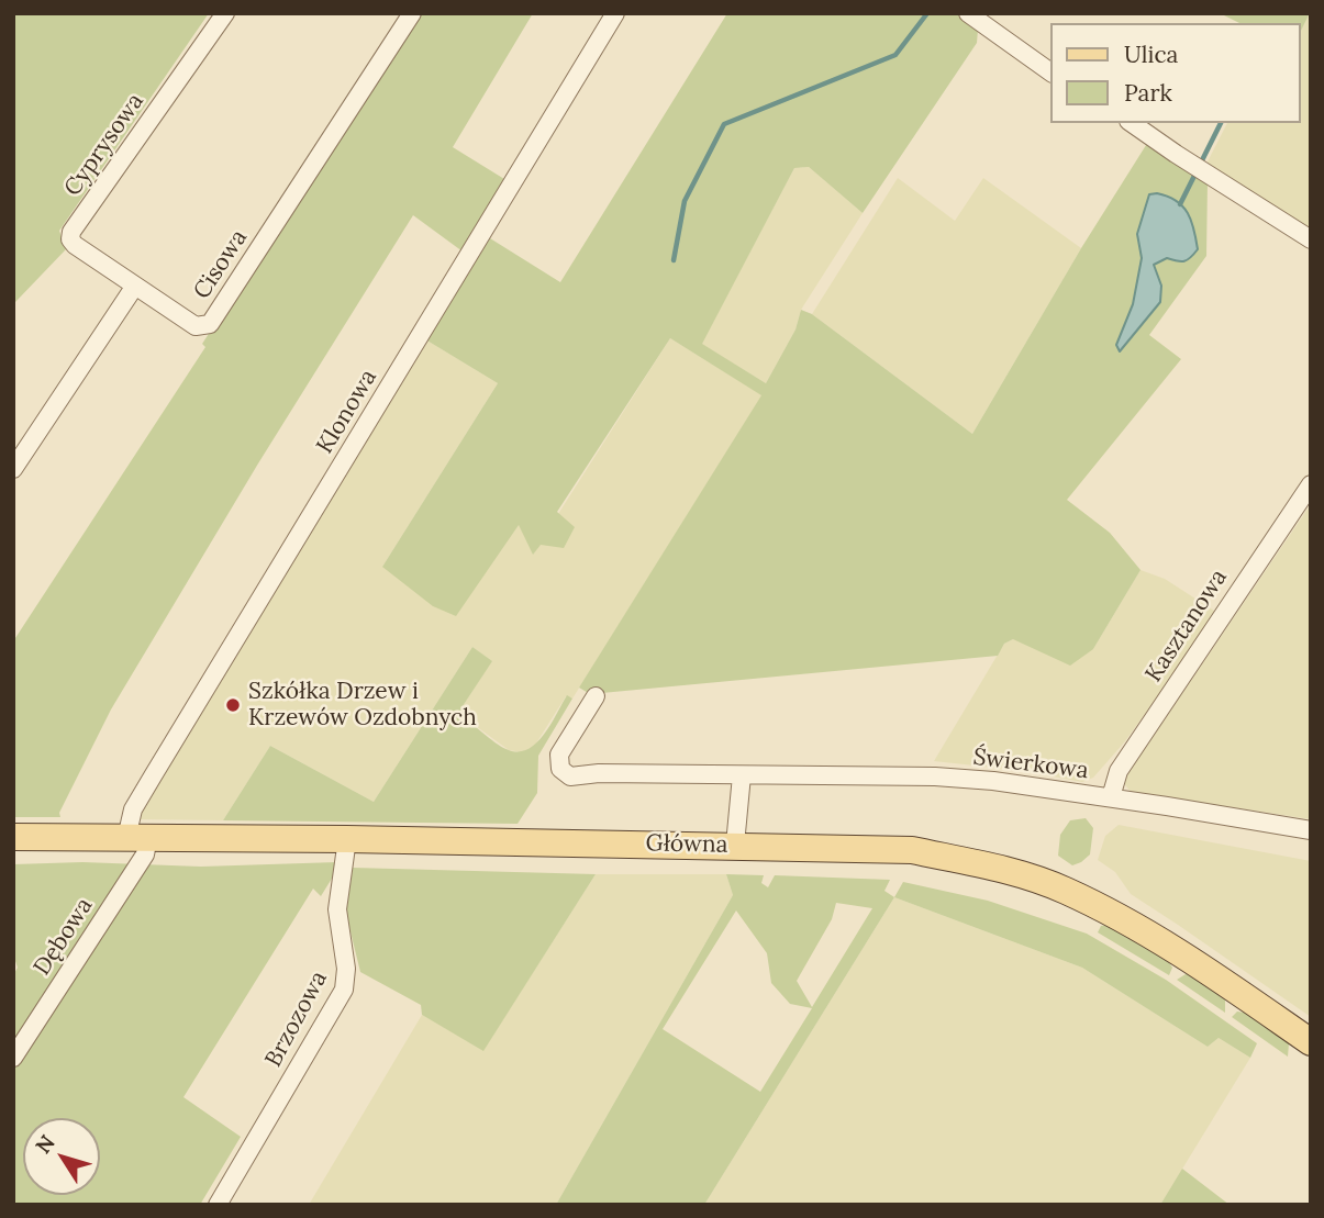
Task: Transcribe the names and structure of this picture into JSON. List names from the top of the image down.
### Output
{
  "streets": {
    "main road": ["Główna"],
    "street": [
      "Cyprysowa",
      "Cisowa",
      "Klonowa",
      "Kasztanowa",
      "Świerkowa",
      "Dębowa",
      "Brzozowa"
    ]
  },
  "crossings": [
    ["Cyprysowa", "Cisowa"],
    ["Klonowa", "Główna"],
    ["Klonowa", "Dębowa"],
    ["Kasztanowa", "Świerkowa"],
    ["Główna", "Dębowa"],
    ["Główna", "Brzozowa"]
  ],
  "places": ["Szkółka Drzew i Krzewów Ozdobnych"],
  "legend": ["Ulica", "Park"],
  "north": "top left"
}
